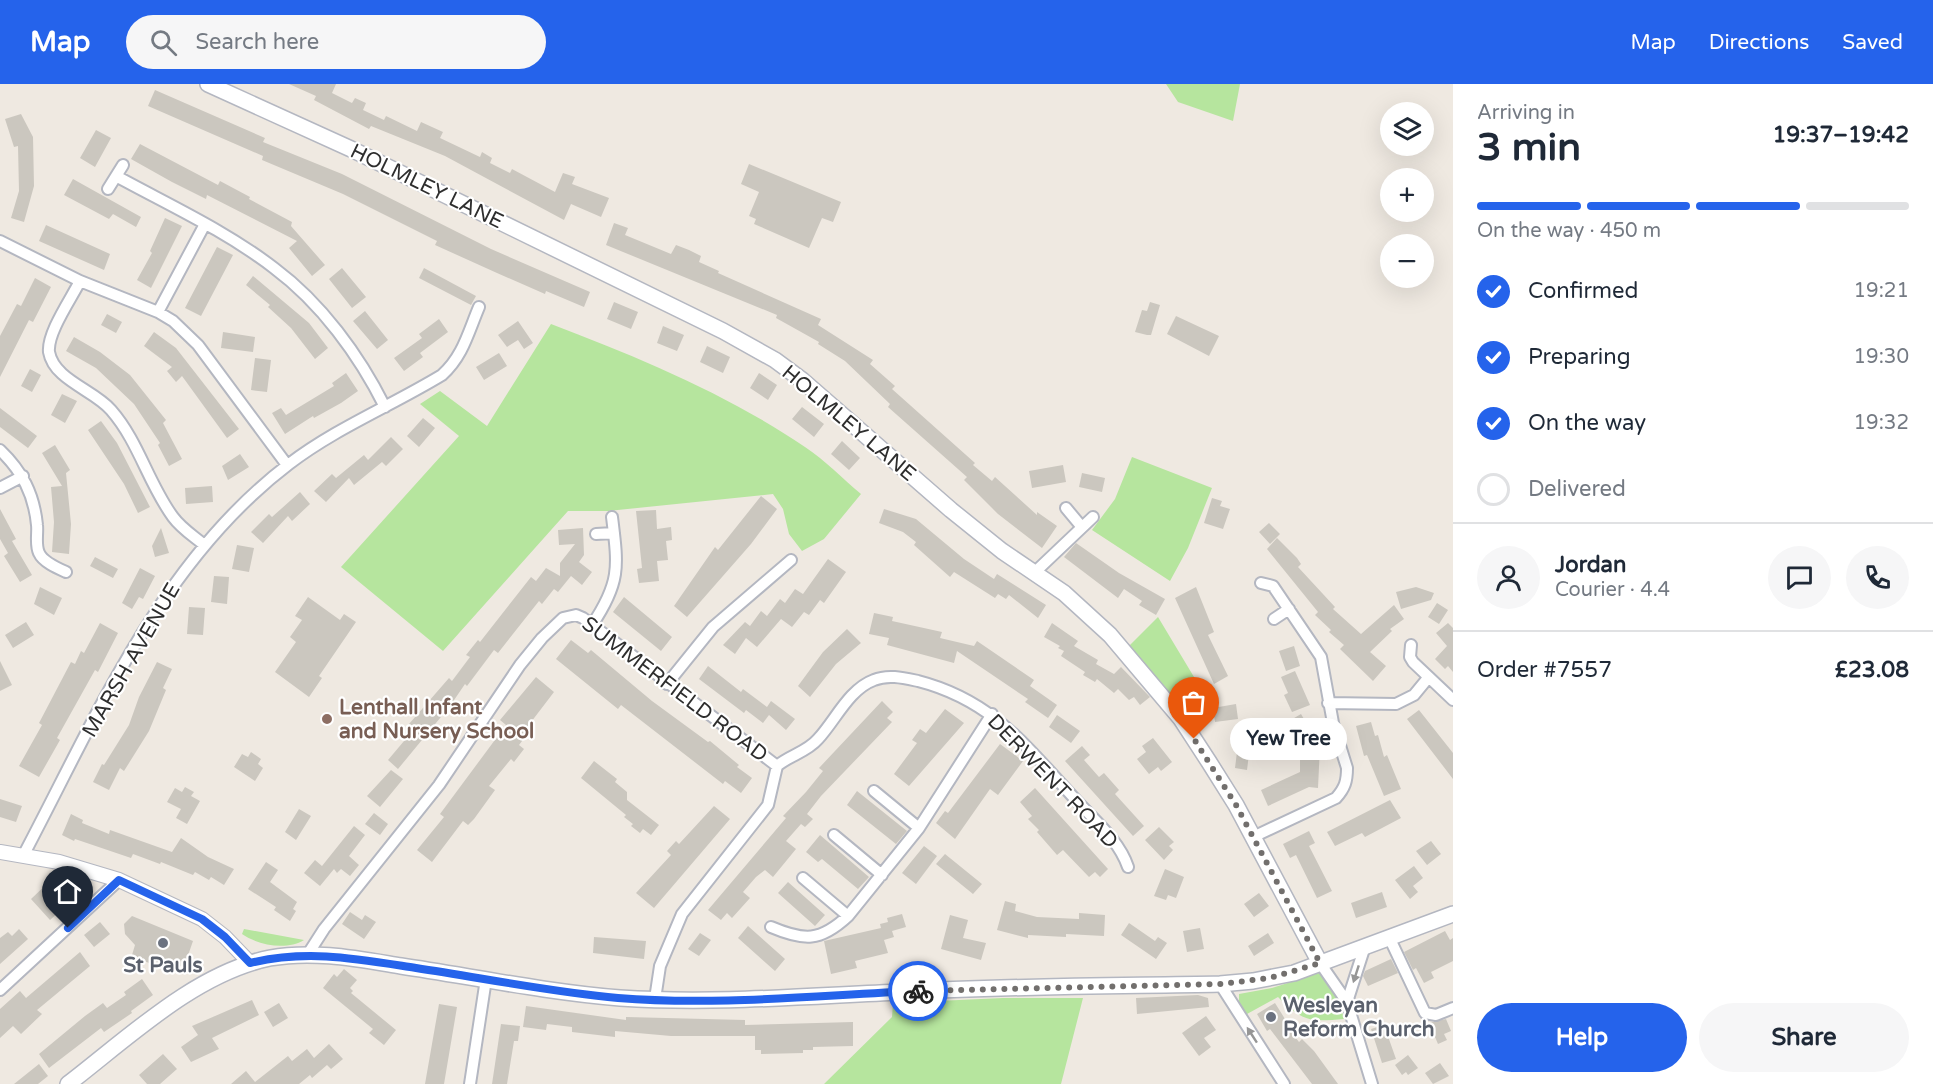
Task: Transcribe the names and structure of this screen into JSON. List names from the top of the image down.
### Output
{
  "streets": {
    "main road": ["HOLMLEY LANE"],
    "street": ["MARSH AVENUE", "SUMMERFIELD ROAD", "DERWENT ROAD"]
  },
  "crossings": [
    ["SUMMERFIELD ROAD", "DERWENT ROAD"]
  ],
  "places": [
    "Lenthall Infant and Nursery School",
    "Yew Tree",
    "St Pauls",
    "Wesleyan Reform Church"
  ],
  "page": {
    "header": "Map",
    "search": "Search here",
    "nav": ["Map", "Directions", "Saved"],
    "heading": ["3 min", "Arriving in", "19:37–19:42"],
    "panel": [
      "Jordan",
      "Courier · 4.4",
      "Order #7557",
      "£23.08"
    ],
    "map_buttons": ["+", "−"],
    "bar": "On the way · 450 m",
    "list": [
      ["Confirmed", "19:21"],
      ["Preparing", "19:30"],
      ["On the way", "19:32"],
      "Delivered"
    ],
    "bubble": "Yew Tree",
    "buttons": ["Help", "Share"]
  }
}
